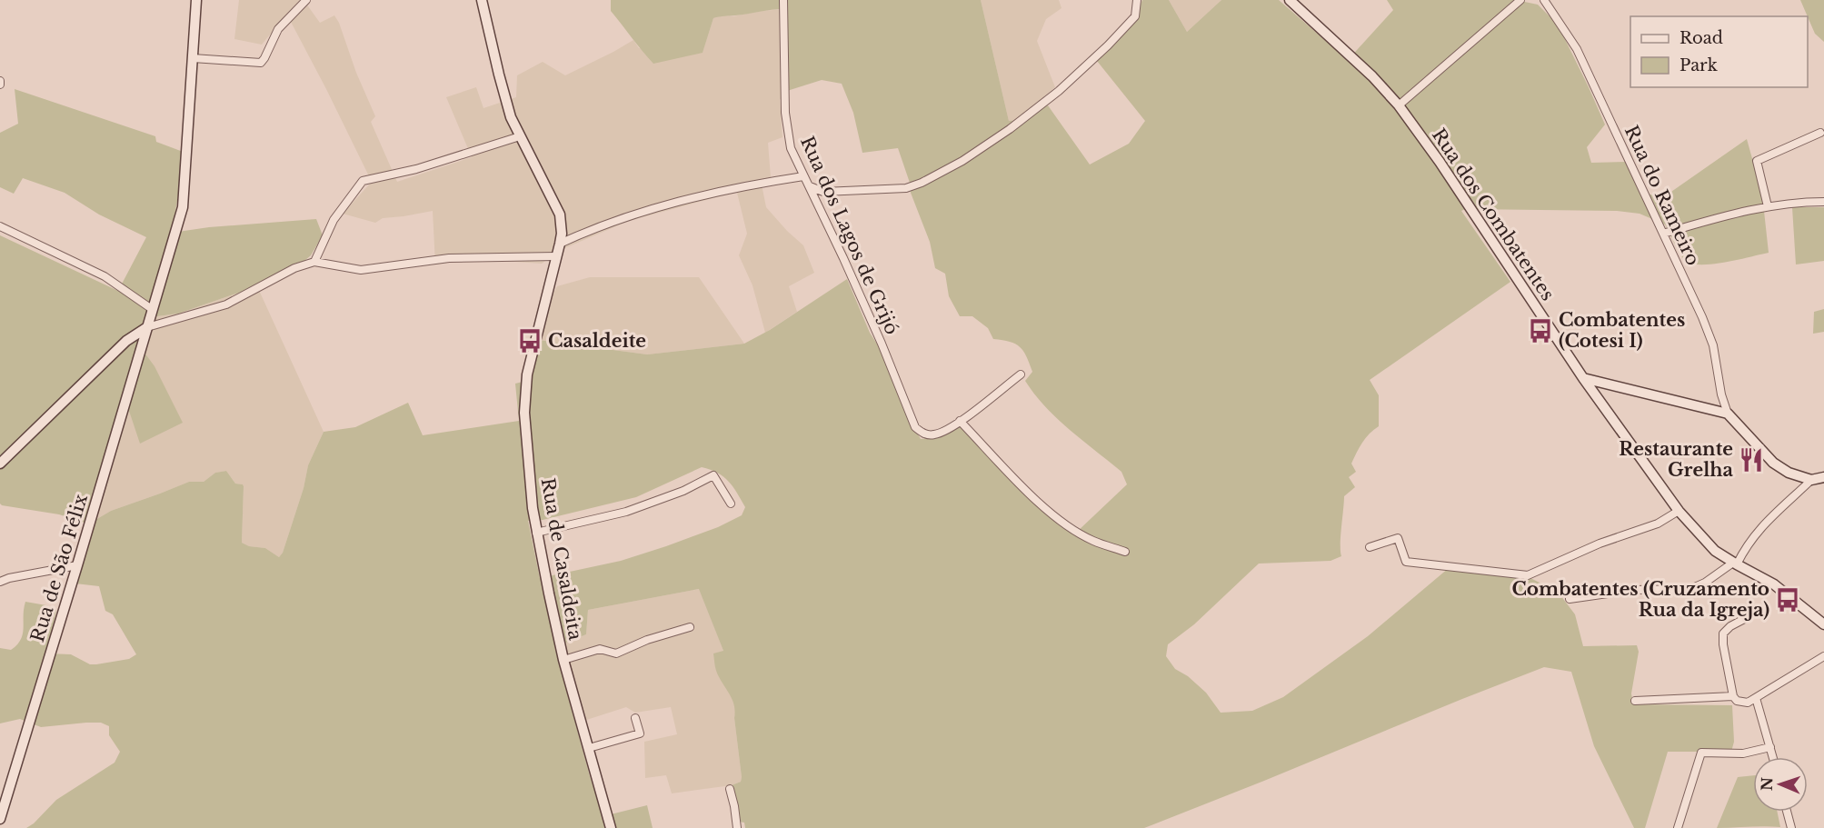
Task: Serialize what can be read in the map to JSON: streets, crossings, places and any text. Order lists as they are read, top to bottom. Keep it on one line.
{"streets":{"main road":["Rua dos Combatentes","Rua de Casaldeita","Rua de São Félix"],"street":["Rua do Rameiro","Rua dos Lagos de Grijó"]},"places":{"bus stop":["Combatentes (Cotesi I)","Casaldeite","Combatentes (Cruzamento Rua da Igreja)"],"restaurant":["Restaurante Grelha"]},"legend":["Road","Park"],"north":"left"}
